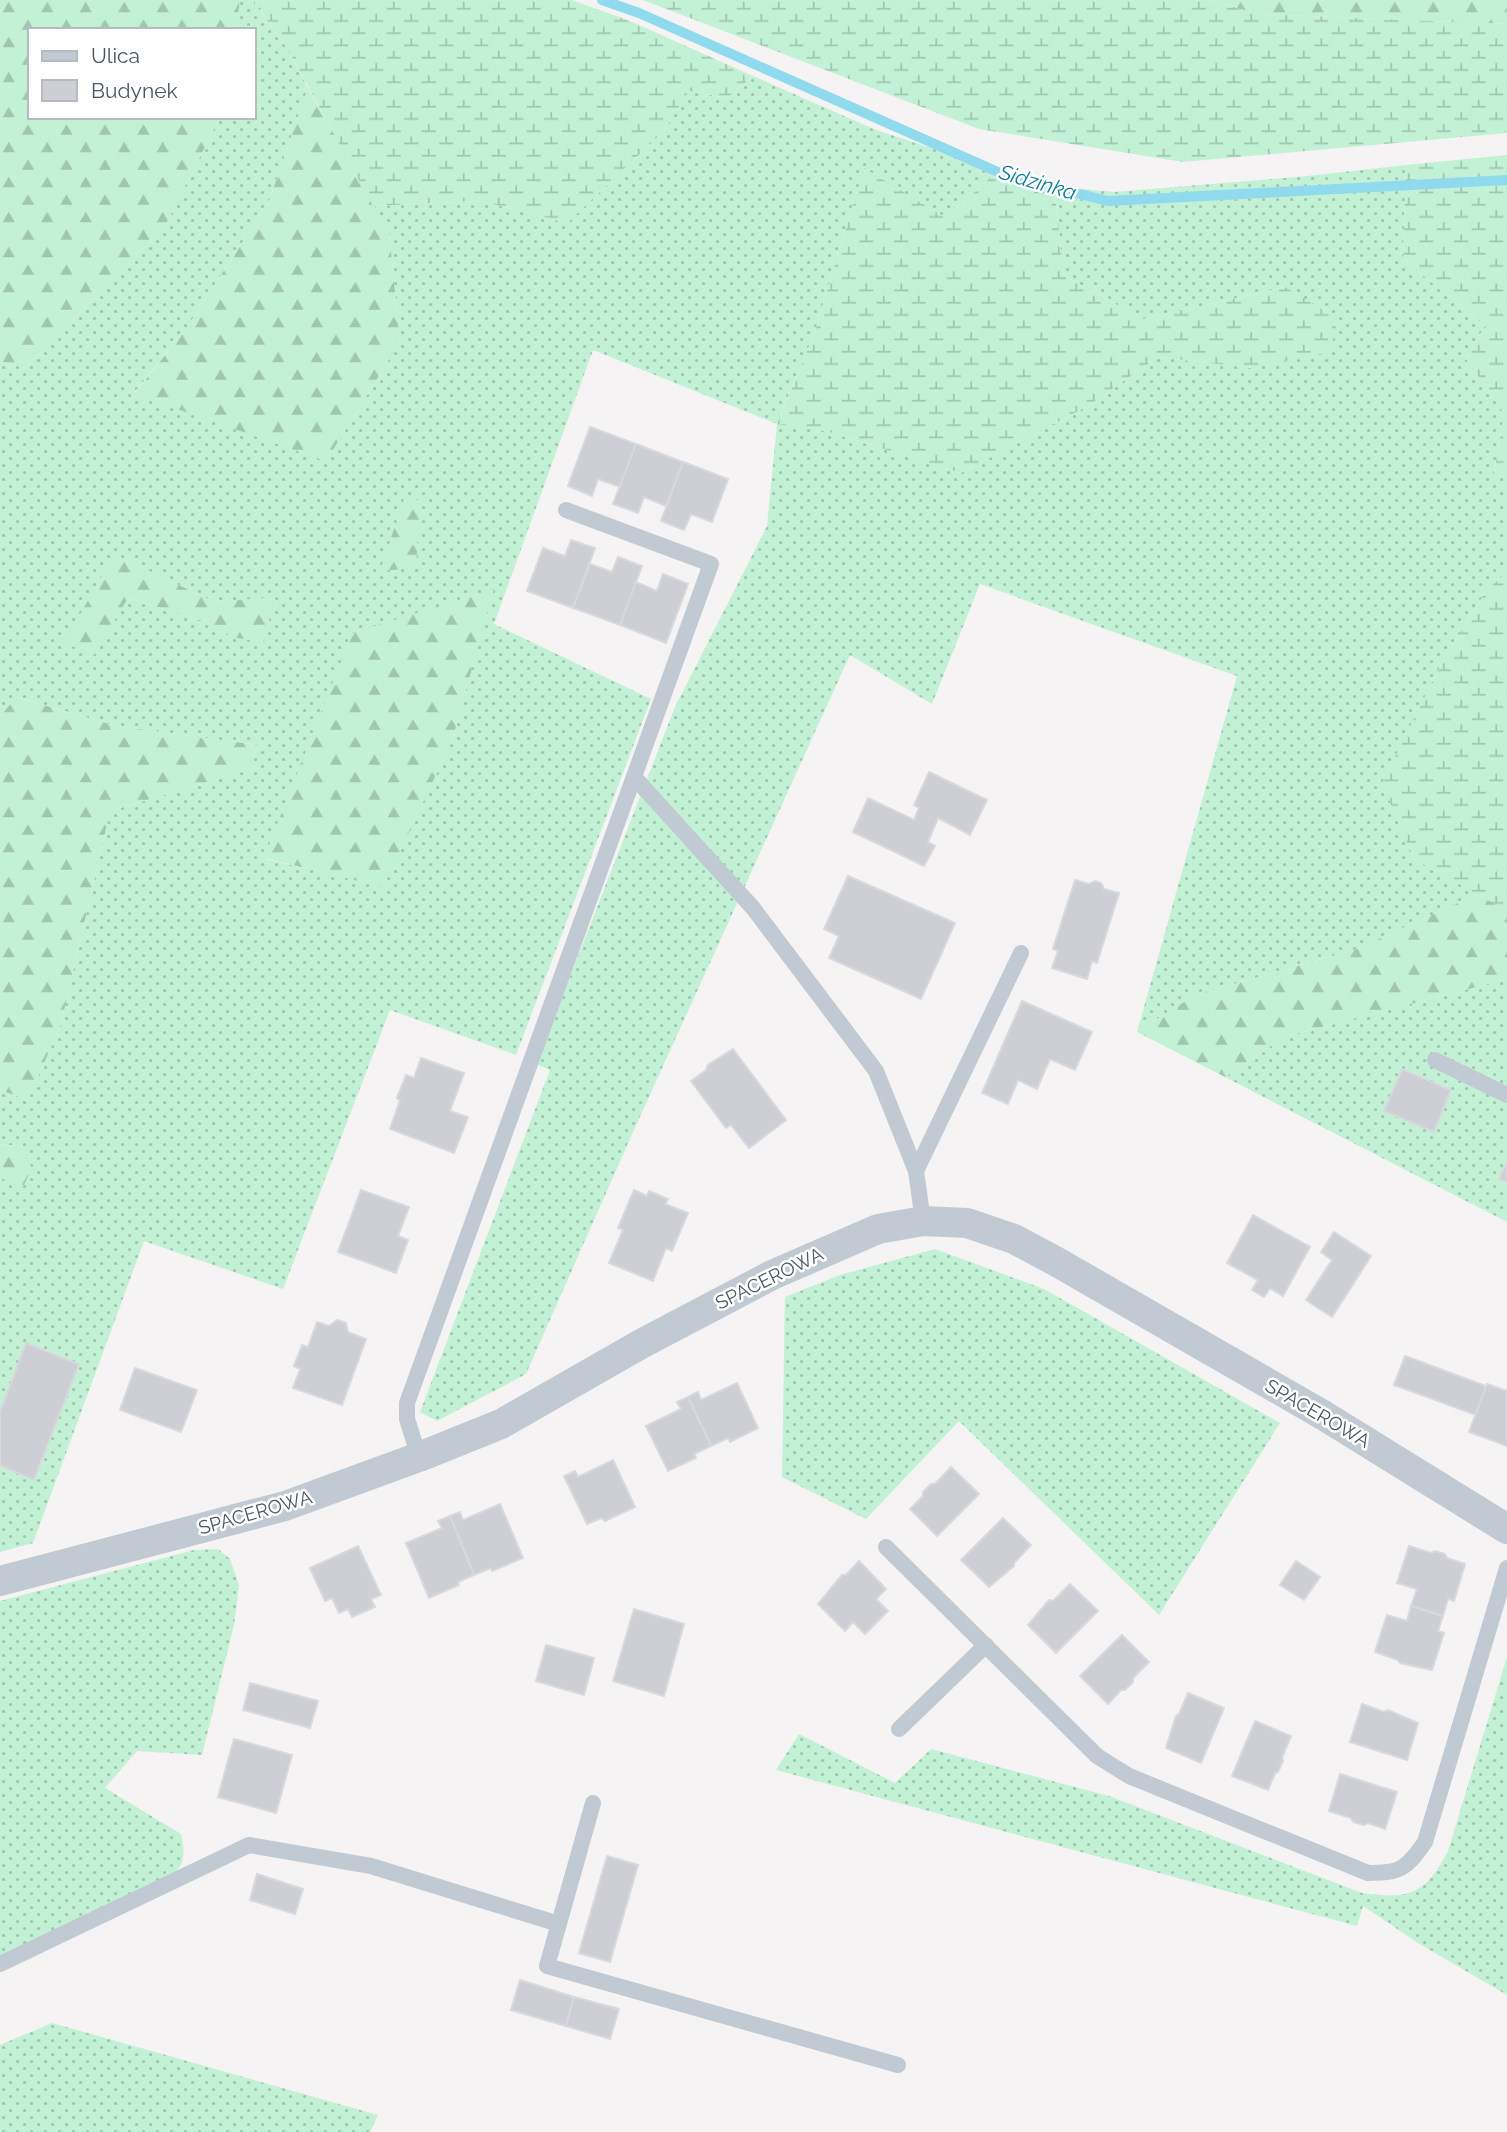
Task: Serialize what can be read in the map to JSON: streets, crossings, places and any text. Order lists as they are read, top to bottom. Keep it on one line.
{"streets":{"street":["SPACEROWA"]},"water":["Sidzinka"],"legend":["Ulica","Budynek"]}
